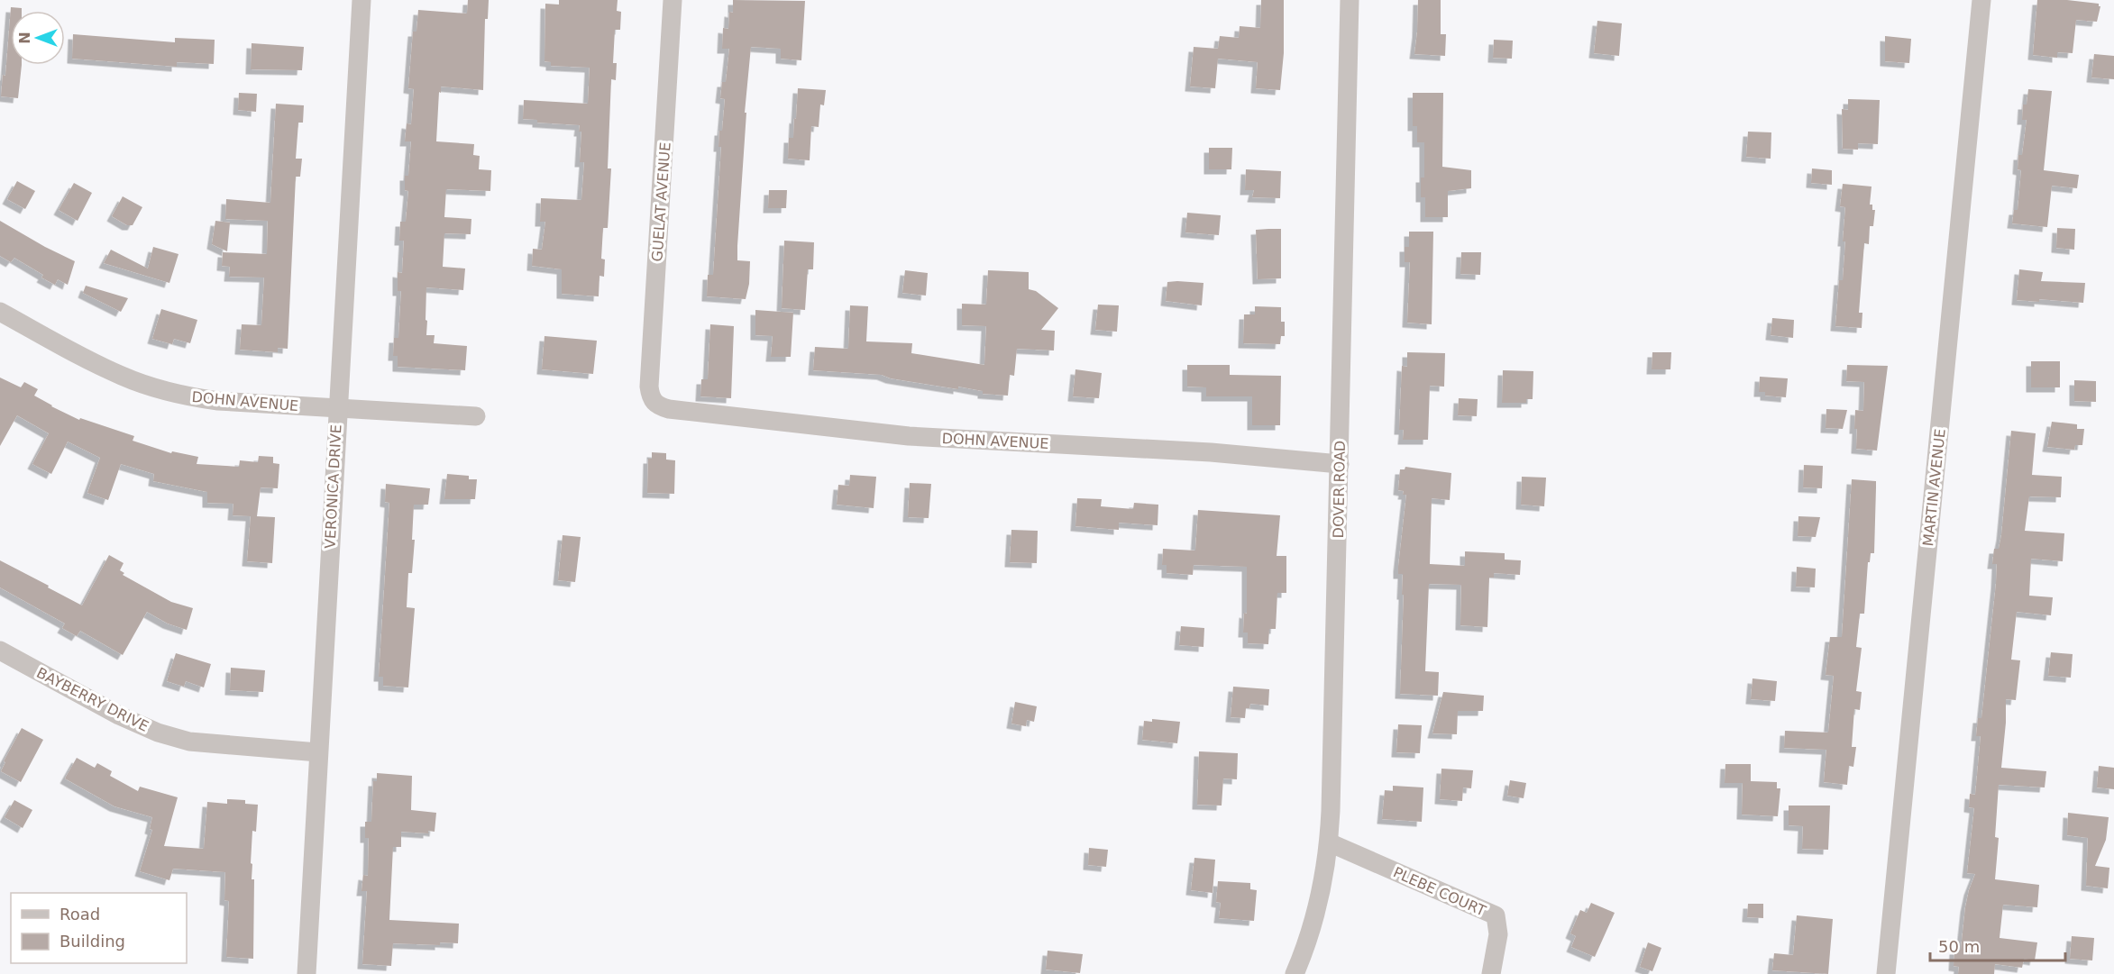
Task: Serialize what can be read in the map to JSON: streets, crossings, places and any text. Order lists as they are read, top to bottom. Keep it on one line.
{"streets":{"street":["GUELAT AVENUE","DOHN AVENUE","VERONICA DRIVE","MARTIN AVENUE","DOVER ROAD","BAYBERRY DRIVE","PLEBE COURT"]},"crossings":[["GUELAT AVENUE","DOHN AVENUE"],["DOHN AVENUE","VERONICA DRIVE"],["DOHN AVENUE","DOVER ROAD"],["VERONICA DRIVE","BAYBERRY DRIVE"],["DOVER ROAD","PLEBE COURT"]],"legend":["Road","Building"],"scale_bar":"50 m","north":"left"}
